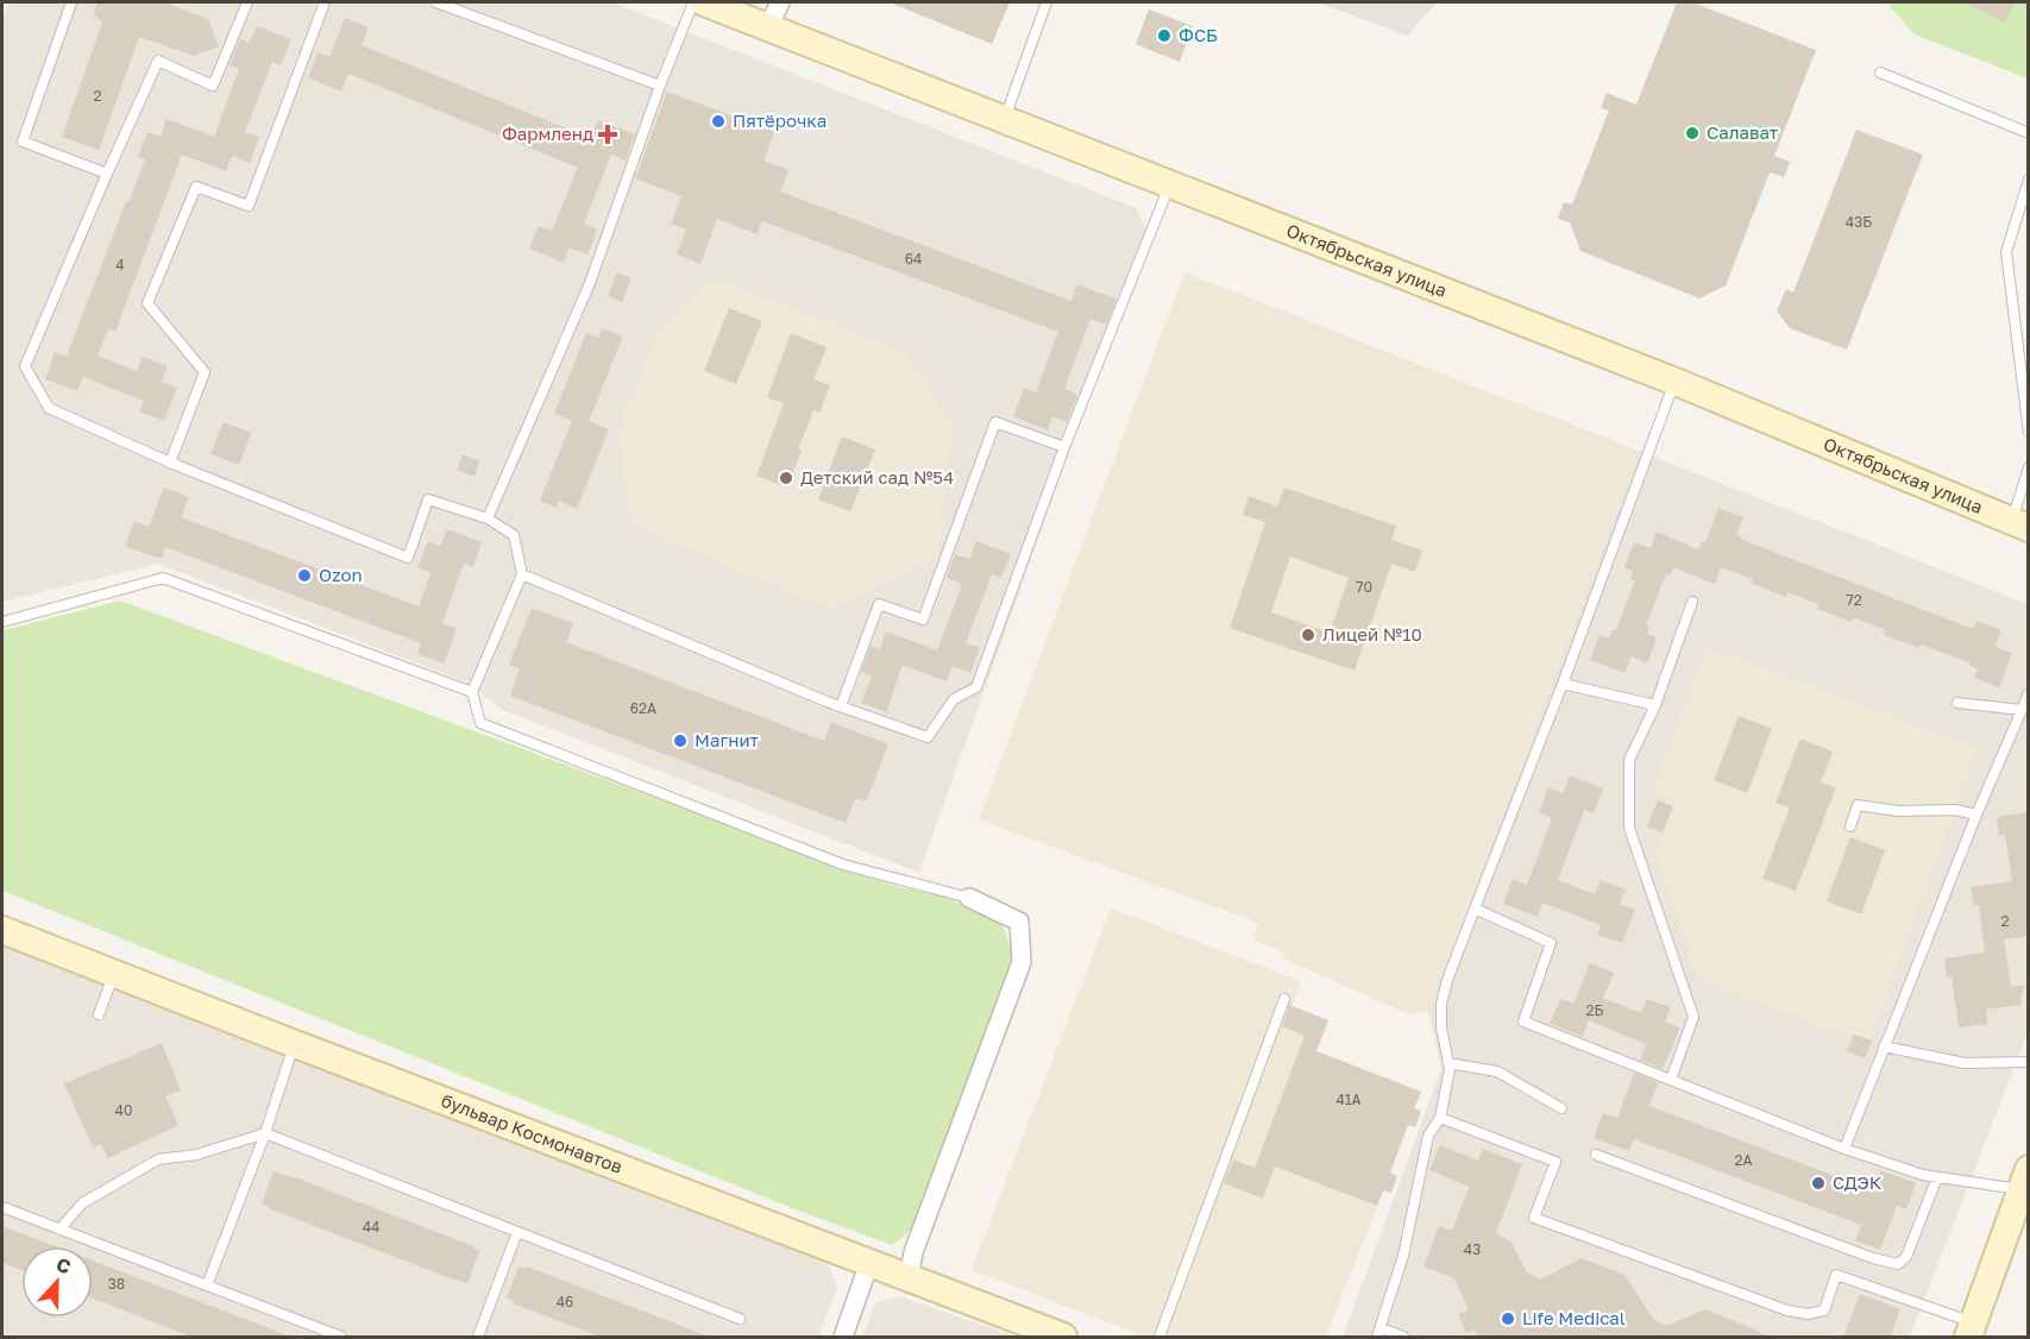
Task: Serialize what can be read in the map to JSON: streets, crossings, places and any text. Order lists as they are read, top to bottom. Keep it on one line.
{"streets":{"street":["Октябрьская улица","бульвар Космонавтов"]},"places":{"other":["ФСБ","Пятёрочка","Салават","Детский сад №54","Ozon","Лицей №10","Магнит","СДЭК","Life Medical"],"health":["Фармленд"]},"house_numbers":["2","43Б","64","4","70","72","62А","2","2Б","41А","40","2А","44","43","38","46"],"north":"top"}
